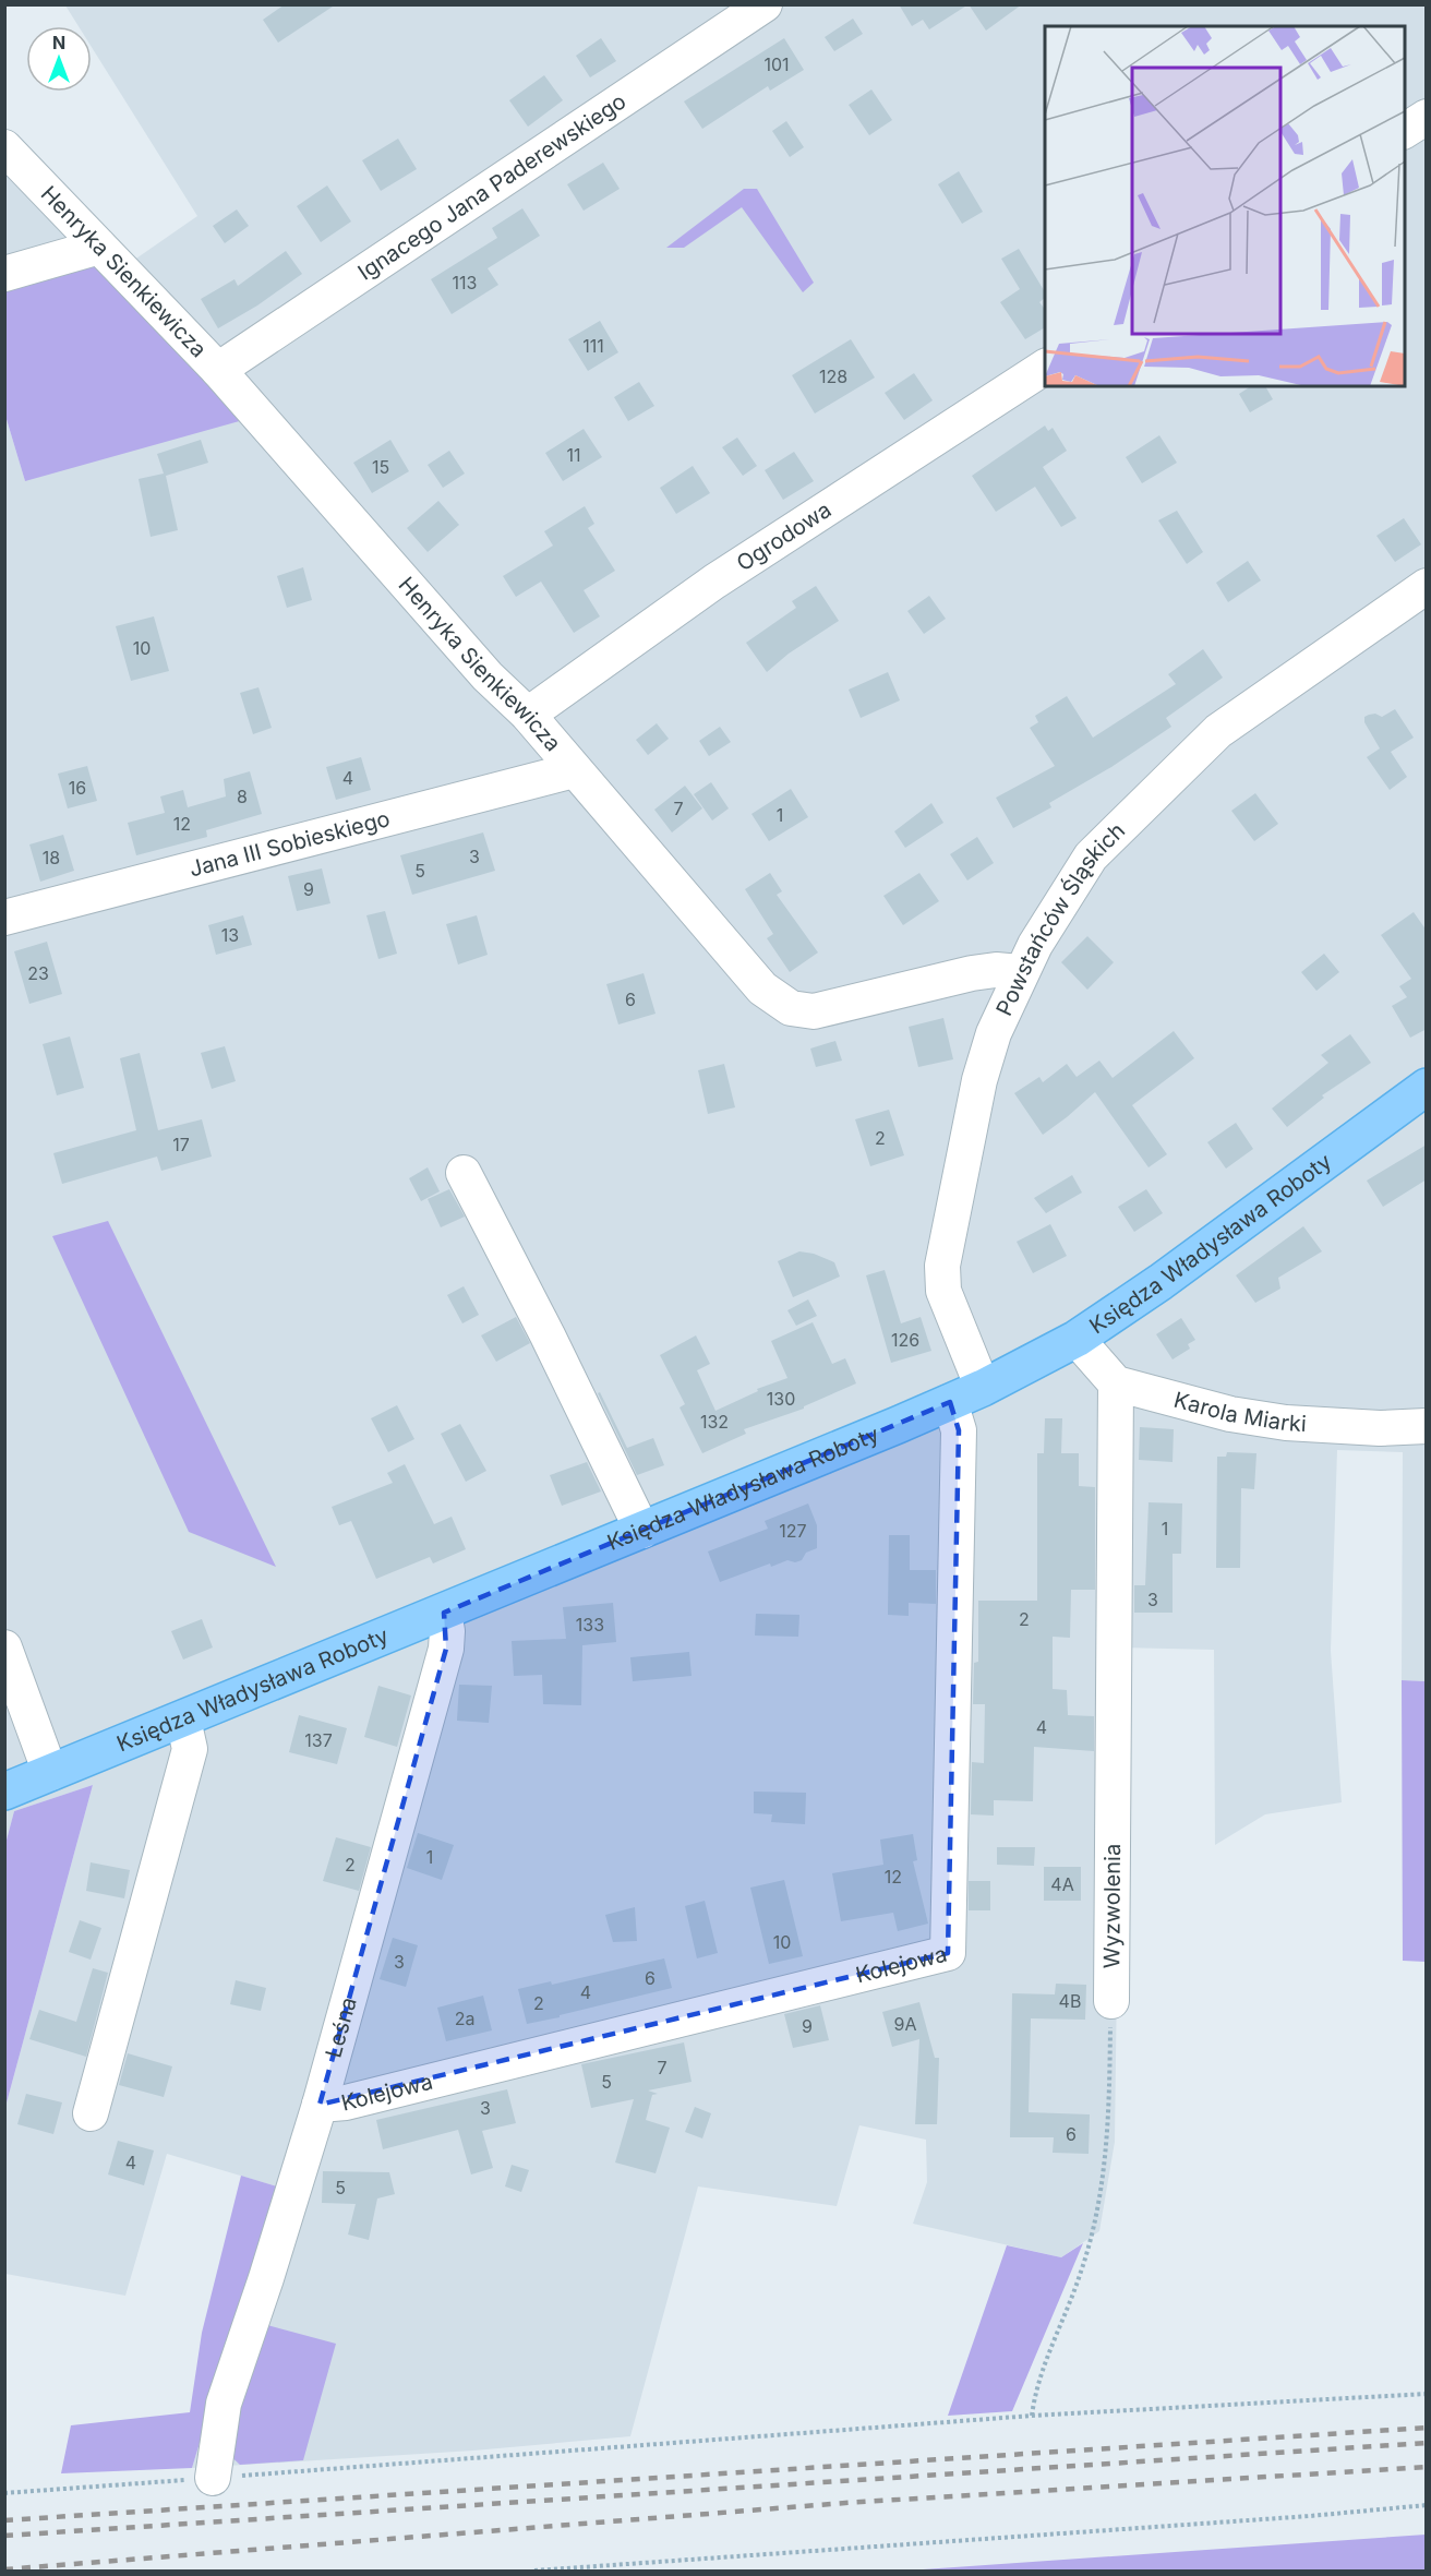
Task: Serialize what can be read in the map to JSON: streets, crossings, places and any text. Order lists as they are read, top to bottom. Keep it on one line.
{"streets":{"main road":["Księdza Władysława Roboty"],"street":["Ignacego Jana Paderewskiego","Henryka Sienkiewicza","Ogrodowa","Jana III Sobieskiego","Powstańców Śląskich","Karola Miarki","Wyzwolenia","Kolejowa","Leśna"]},"crossings":[["Ignacego Jana Paderewskiego","Henryka Sienkiewicza"],["Henryka Sienkiewicza","Ogrodowa"],["Henryka Sienkiewicza","Jana III Sobieskiego"],["Henryka Sienkiewicza","Powstańców Śląskich"],["Powstańców Śląskich","Księdza Władysława Roboty"],["Księdza Władysława Roboty","Kolejowa"],["Księdza Władysława Roboty","Leśna"],["Karola Miarki","Wyzwolenia"],["Kolejowa","Leśna"]],"house_numbers":["101","113","111","128","11","15","10","4","16","8","7","1","12","3","18","5","9","13","23","6","2","17","126","130","132","1","127","3","2","133","4","137","1","2","12","4A","10","3","6","4","4B","2","2a","9A","9","7","5","3","6","4","5"],"north":"top"}
